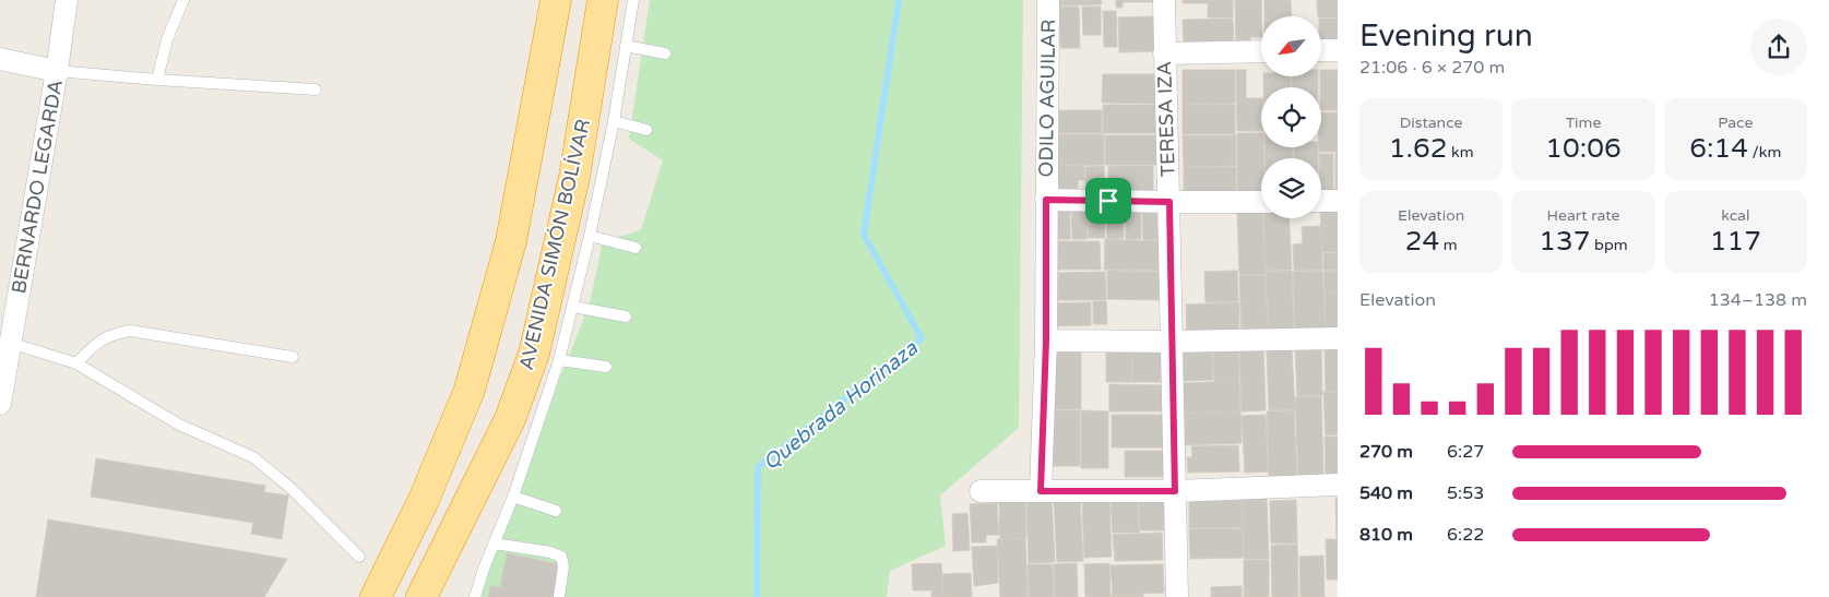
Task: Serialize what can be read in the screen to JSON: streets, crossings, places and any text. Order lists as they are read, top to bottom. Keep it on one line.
{"streets":{"highway":["AVENIDA SIMÓN BOLÍVAR"],"street":["ODILO AGUILAR","TERESA IZA","BERNARDO LEGARDA"]},"water":["Quebrada Horinaza"],"north":"bottom left","page":{"heading":["Evening run","21:06 · 6 × 270 m"],"stats":[["Distance","1.62 km"],["Time","10:06"],["Pace","6:14 /km"],["Elevation","24 m"],["Heart rate","137 bpm"],["kcal","117"]],"chart":["Elevation","134–138 m"],"list":[{"name":"270 m","note":"6:27"},{"name":"540 m","note":"5:53"},{"name":"810 m","note":"6:22"}]}}
